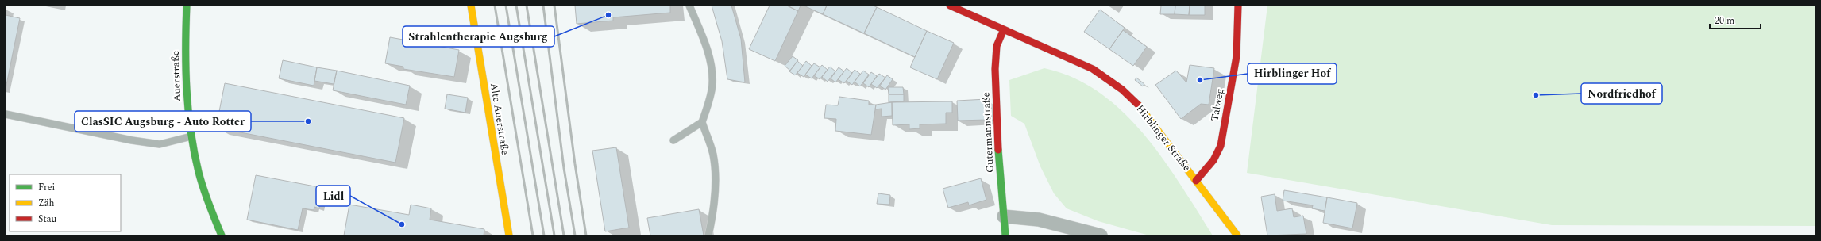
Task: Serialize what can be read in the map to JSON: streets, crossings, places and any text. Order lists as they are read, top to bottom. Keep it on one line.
{"streets":{"street":["Auerstraße","Talweg","Alte Auerstraße","Gutermannstraße","Hirblinger Straße"]},"crossings":[["Talweg","Hirblinger Straße"],["Gutermannstraße","Hirblinger Straße"]],"places":["Strahlentherapie Augsburg","Hirblinger Hof","Nordfriedhof","ClasSIC Augsburg - Auto Rotter","Lidl"],"legend":["Frei","Zäh","Stau"],"scale_bar":"20 m"}
